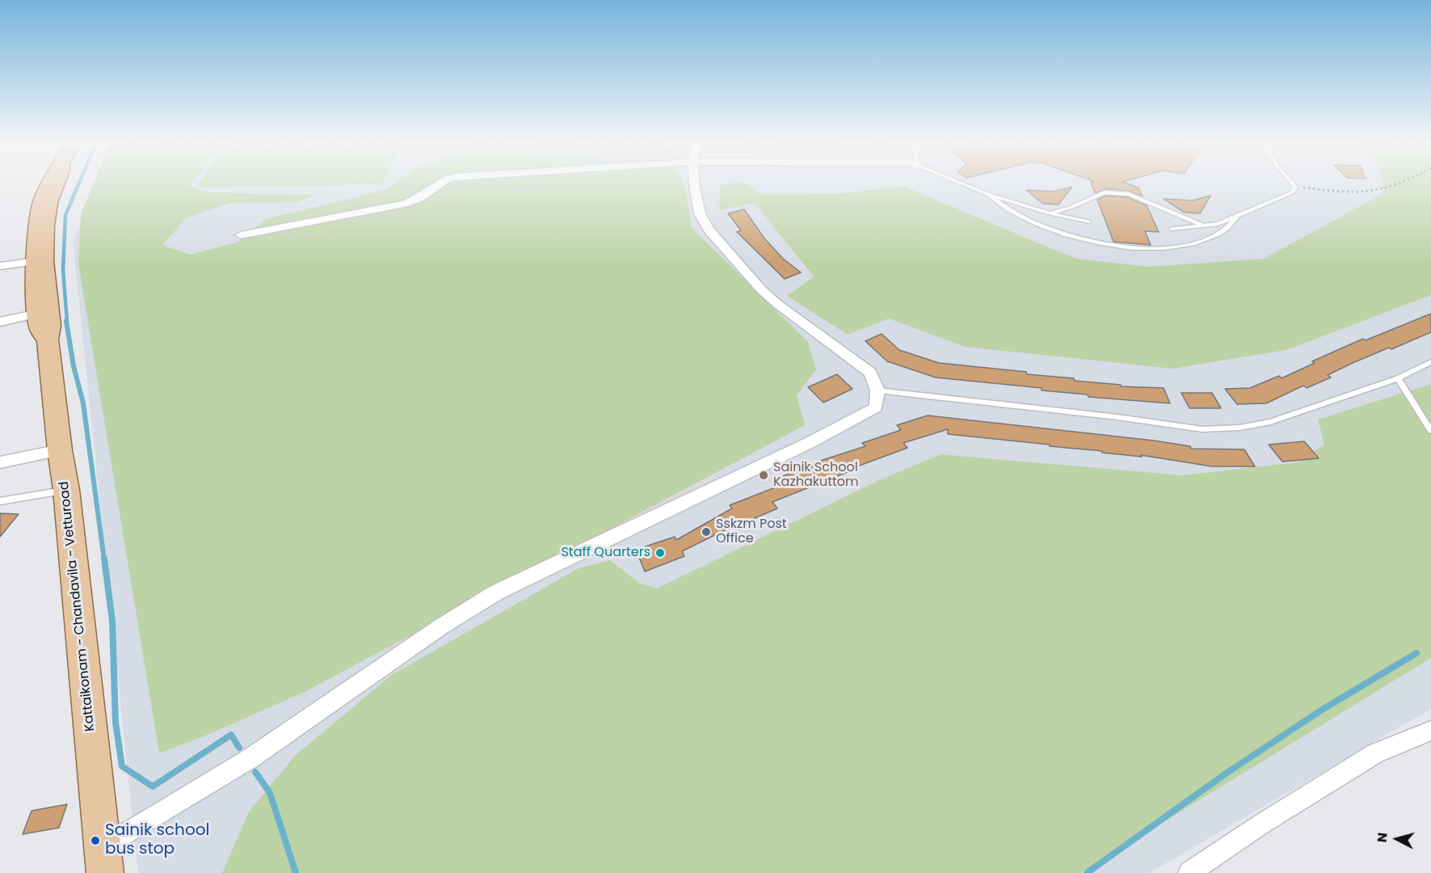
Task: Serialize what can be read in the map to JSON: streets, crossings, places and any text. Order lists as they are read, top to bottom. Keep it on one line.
{"streets":{"main road":["Kattaikonam - Chandavila - Vetturoad"]},"places":["Sainik School Kazhakuttom","Sskzm Post Office","Staff Quarters","Sainik school bus stop"],"north":"left"}
